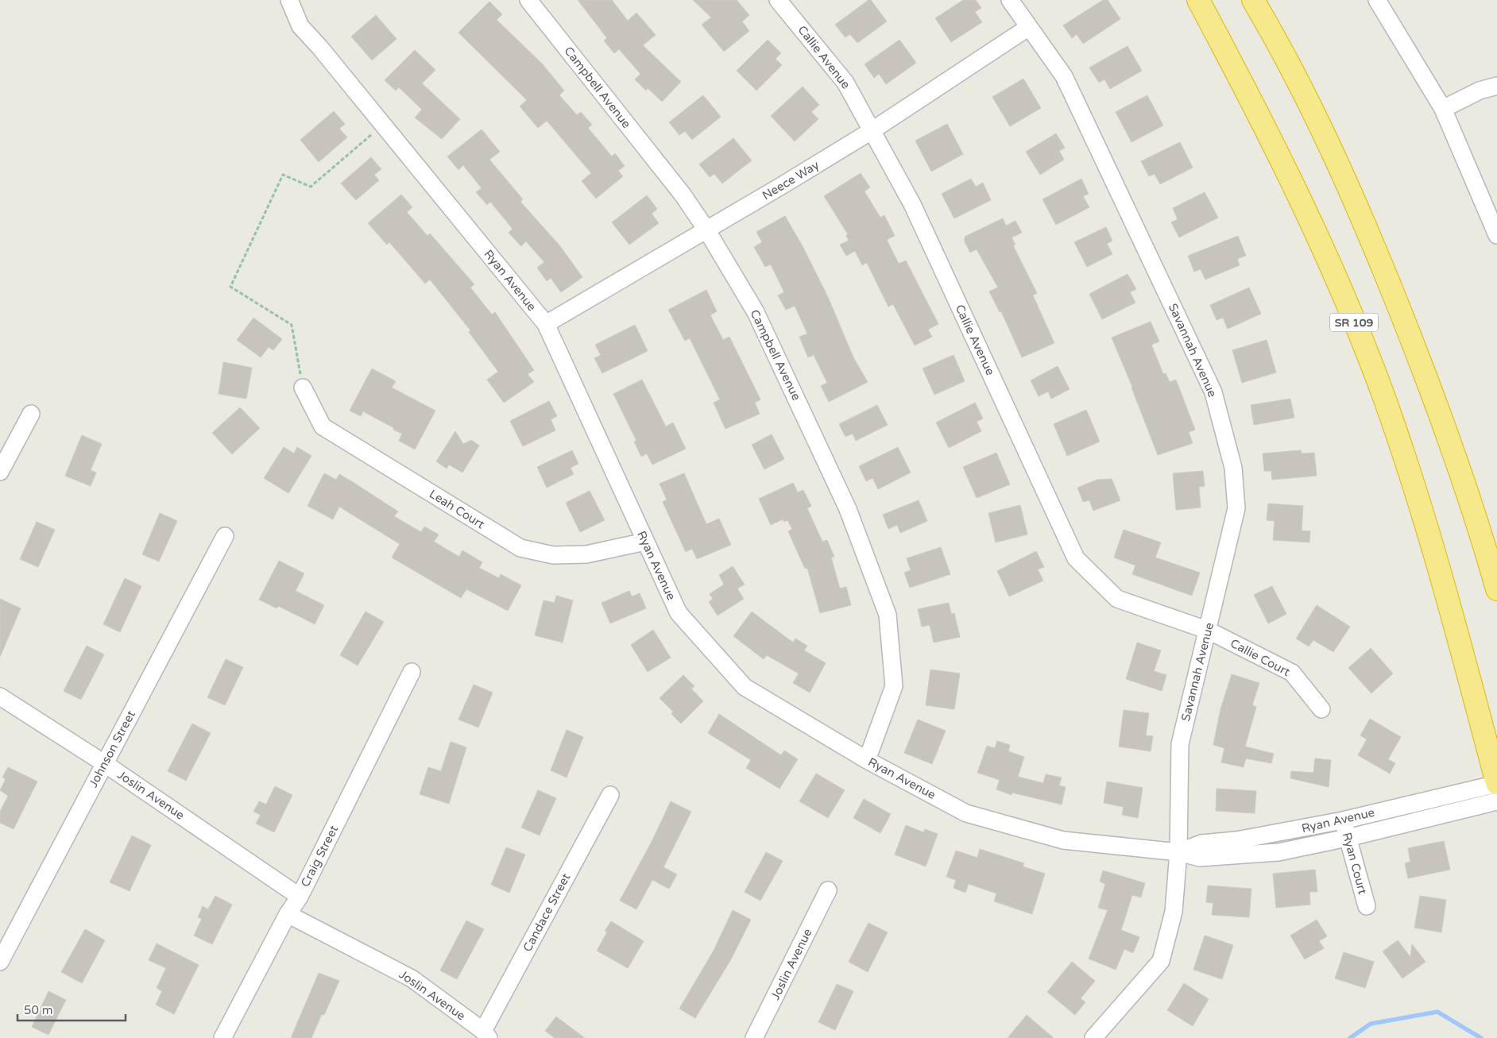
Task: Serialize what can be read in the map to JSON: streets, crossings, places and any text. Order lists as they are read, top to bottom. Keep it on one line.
{"streets":{"highway":["SR 109"],"street":["Callie Avenue","Campbell Avenue","Neece Way","Ryan Avenue","Savannah Avenue","Leah Court","Callie Court","Johnson Street","Joslin Avenue","Craig Street","Ryan Court","Candace Street"]},"crossings":[["Callie Avenue","Neece Way"],["Callie Avenue","Savannah Avenue"],["Callie Avenue","Callie Court"],["Campbell Avenue","Neece Way"],["Campbell Avenue","Ryan Avenue"],["Neece Way","Ryan Avenue"],["Neece Way","Savannah Avenue"],["Ryan Avenue","SR 109"],["Ryan Avenue","Savannah Avenue"],["Ryan Avenue","Leah Court"],["Ryan Avenue","Ryan Court"],["Savannah Avenue","Callie Court"],["Johnson Street","Joslin Avenue"],["Joslin Avenue","Craig Street"],["Joslin Avenue","Candace Street"]],"scale_bar":"50 m"}
